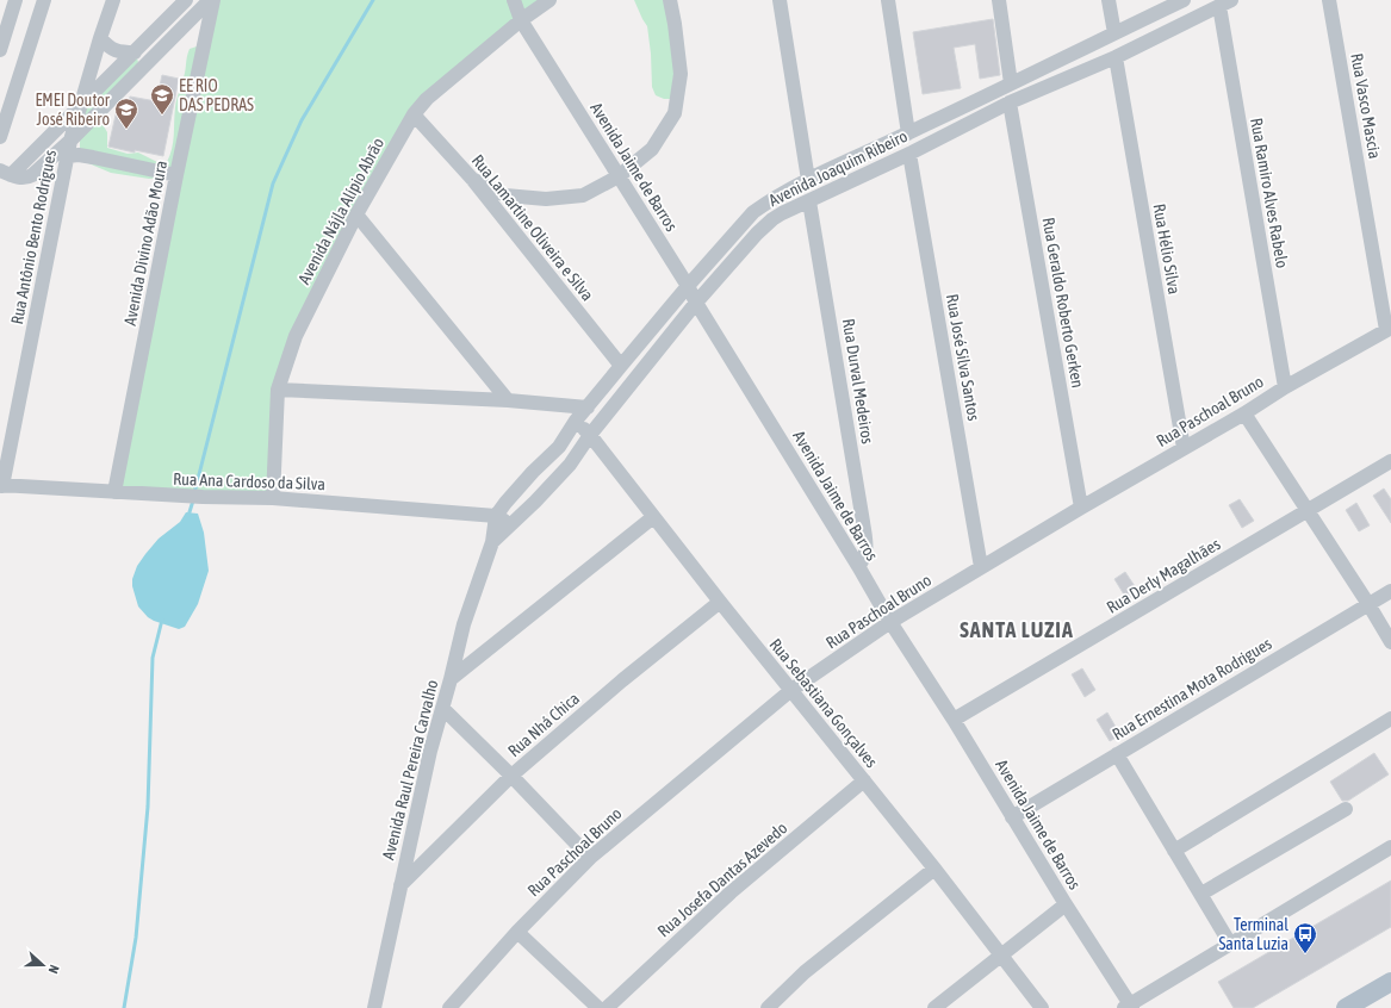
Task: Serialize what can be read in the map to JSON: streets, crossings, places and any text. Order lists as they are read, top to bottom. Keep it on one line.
{"streets":{"street":["Rua Vasco Mascia","Avenida Jaime de Barros","Avenida Joaquim Ribeiro","Rua Ramiro Alves Rabelo","Avenida Nájla Alípio Abrão","Rua Lamartine Oliveira e Silva","Rua Antônio Bento Rodrigues","Avenida Divino Adão Moura","Rua Hélio Silva","Rua Geraldo Roberto Gerken","Rua José Silva Santos","Rua Durval Medeiros","Rua Paschoal Bruno","Rua Ana Cardoso da Silva","Rua Derly Magalhães","Rua Ernestina Mota Rodrigues","Rua Sebastiana Gonçalves","Rua Nhá Chica","Avenida Raul Pereira Carvalho","Rua Josefa Dantas Azevedo"]},"crossings":[["Rua Vasco Mascia","Rua Paschoal Bruno"],["Avenida Jaime de Barros","Avenida Joaquim Ribeiro"],["Avenida Jaime de Barros","Avenida Nájla Alípio Abrão"],["Avenida Jaime de Barros","Rua Durval Medeiros"],["Avenida Jaime de Barros","Rua Paschoal Bruno"],["Avenida Jaime de Barros","Rua Derly Magalhães"],["Avenida Jaime de Barros","Rua Ernestina Mota Rodrigues"],["Avenida Joaquim Ribeiro","Rua Ramiro Alves Rabelo"],["Avenida Joaquim Ribeiro","Rua Lamartine Oliveira e Silva"],["Avenida Joaquim Ribeiro","Rua Hélio Silva"],["Avenida Joaquim Ribeiro","Rua Geraldo Roberto Gerken"],["Avenida Joaquim Ribeiro","Rua José Silva Santos"],["Avenida Joaquim Ribeiro","Rua Durval Medeiros"],["Avenida Joaquim Ribeiro","Rua Ana Cardoso da Silva"],["Avenida Joaquim Ribeiro","Rua Sebastiana Gonçalves"],["Avenida Joaquim Ribeiro","Avenida Raul Pereira Carvalho"],["Rua Ramiro Alves Rabelo","Rua Paschoal Bruno"],["Avenida Nájla Alípio Abrão","Rua Lamartine Oliveira e Silva"],["Avenida Nájla Alípio Abrão","Rua Ana Cardoso da Silva"],["Rua Antônio Bento Rodrigues","Rua Ana Cardoso da Silva"],["Avenida Divino Adão Moura","Rua Ana Cardoso da Silva"],["Rua Hélio Silva","Rua Paschoal Bruno"],["Rua Geraldo Roberto Gerken","Rua Paschoal Bruno"],["Rua José Silva Santos","Rua Paschoal Bruno"],["Rua Paschoal Bruno","Rua Sebastiana Gonçalves"],["Rua Ana Cardoso da Silva","Avenida Raul Pereira Carvalho"],["Rua Sebastiana Gonçalves","Rua Nhá Chica"],["Rua Sebastiana Gonçalves","Rua Josefa Dantas Azevedo"],["Rua Nhá Chica","Avenida Raul Pereira Carvalho"]],"districts":["SANTA LUZIA"],"places":{"school or university":["EE RIO DAS PEDRAS","EMEI Doutor José Ribeiro"],"bus stop":["Terminal Santa Luzia"]},"north":"right"}
